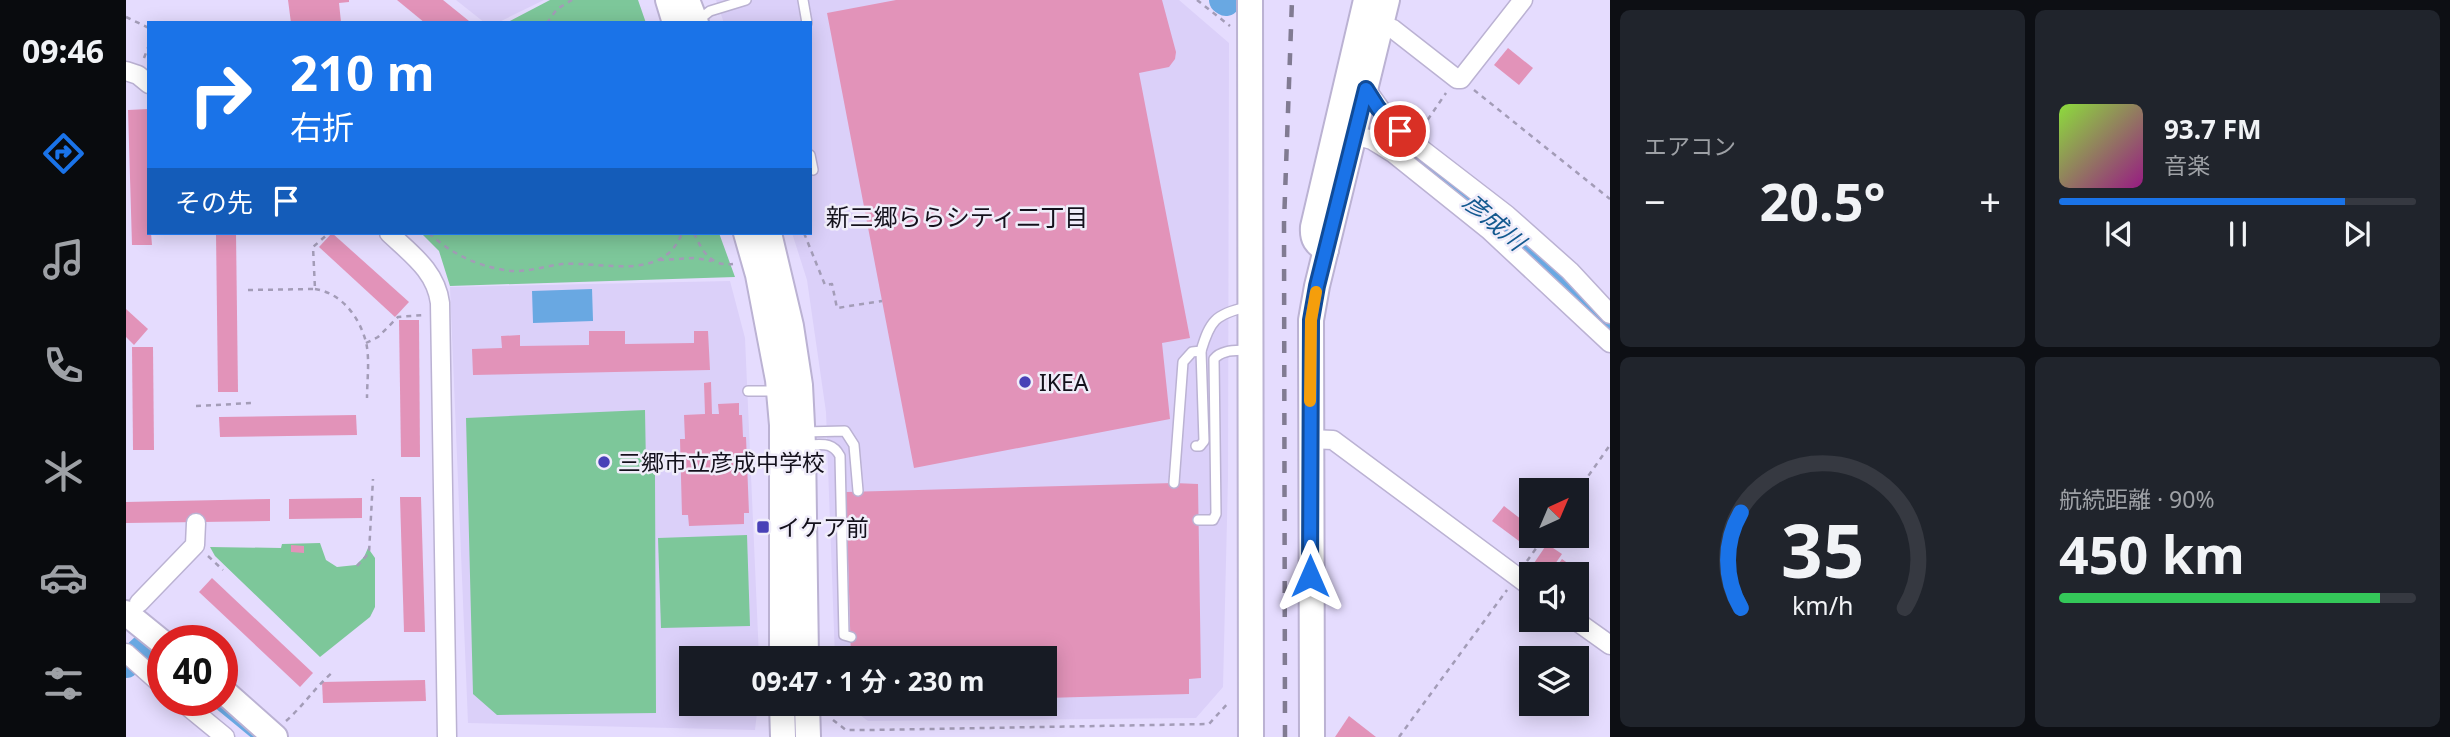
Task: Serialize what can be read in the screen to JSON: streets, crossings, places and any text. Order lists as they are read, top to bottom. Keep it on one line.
{"districts":["新三郷ららシティ二丁目"],"water":["彦成川"],"places":{"other":["IKEA","三郷市立彦成中学校"],"transit":["イケア前"]},"north":"top right","page":{"tabs":"09:46","tile":["エアコン",["航続距離 · 90%","450 km"]],"turn":["210 m","右折"],"song":["93.7 FM","音楽"],"then":"その先","heat":["−","20.5°","+"],"limit":"40","trip":"09:47 · 1 分 · 230 m","gauge":["35","km/h"]}}
